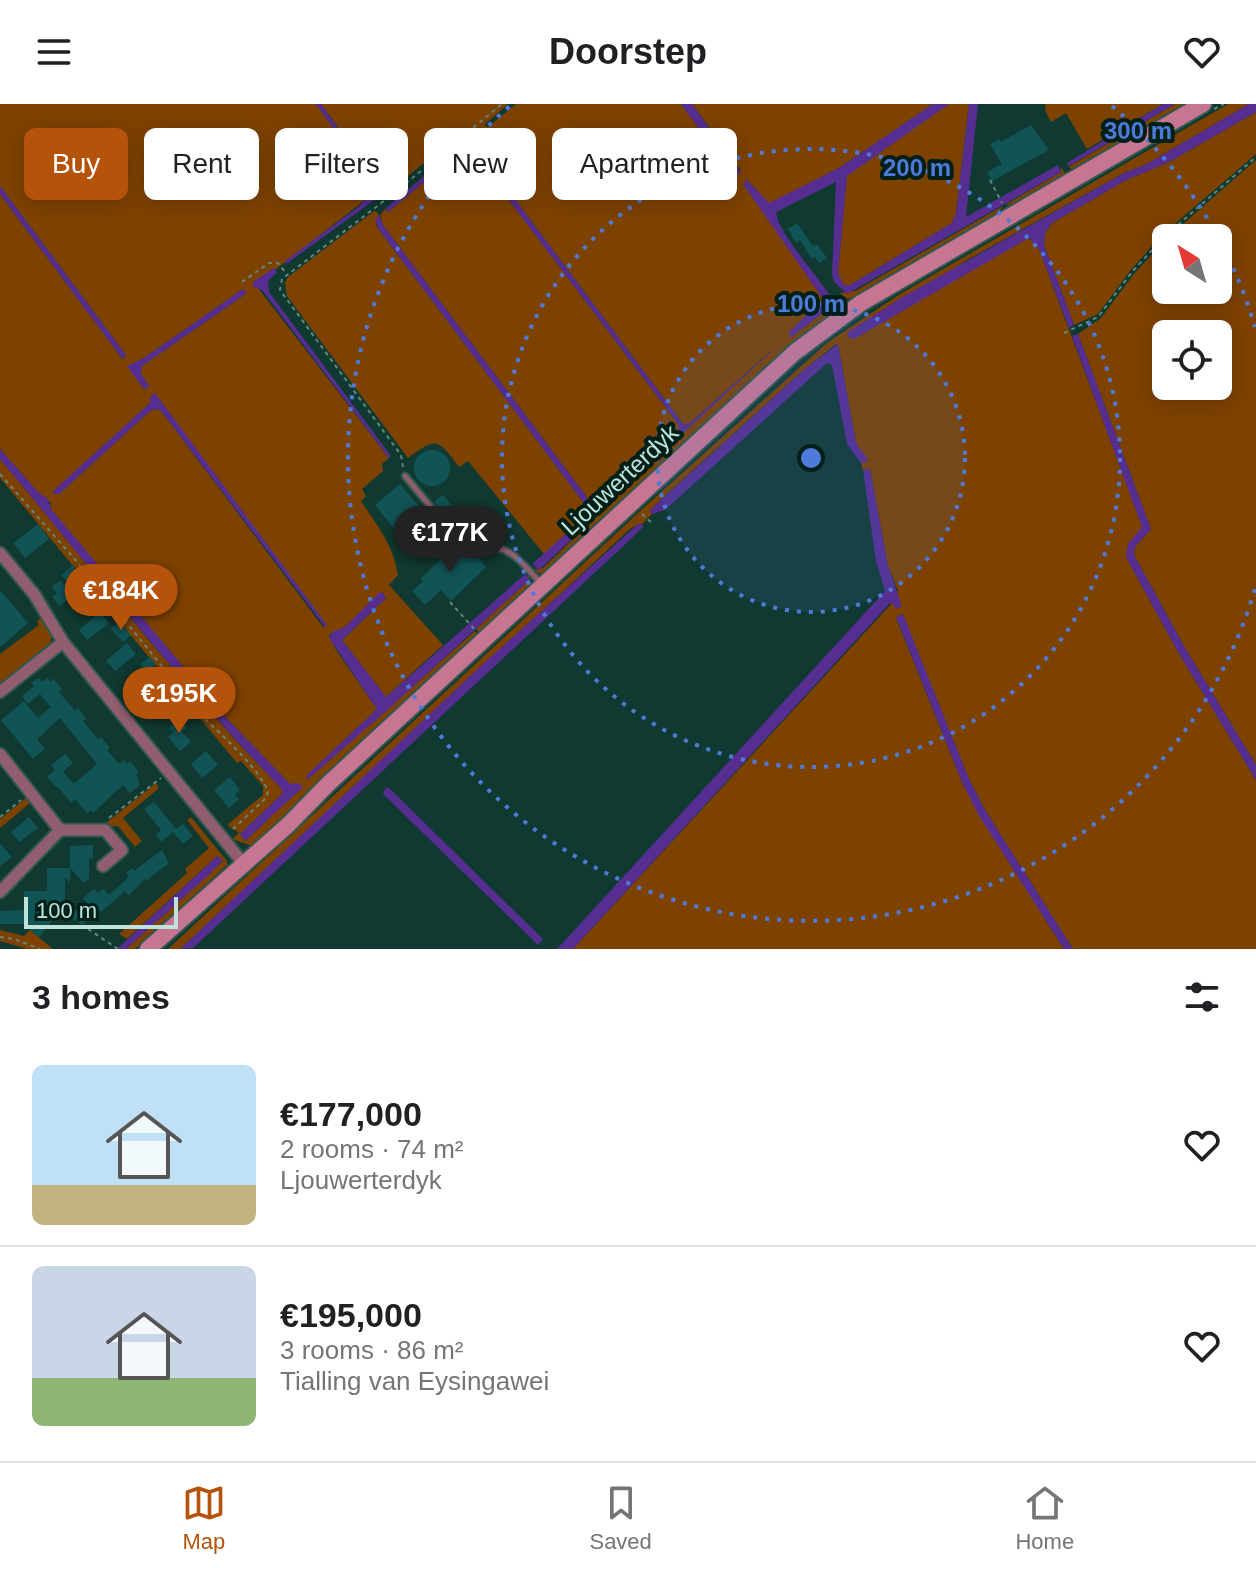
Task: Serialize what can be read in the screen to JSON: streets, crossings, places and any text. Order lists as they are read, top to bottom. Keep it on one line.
{"streets":{"main road":["Ljouwerterdyk"]},"scale_bar":"100 m","north":"top left","page":{"header":"Doorstep","chip":["Buy","Rent","Filters","New","Apartment"],"price":["€177K","€184K","€195K"],"scale":"100 m","heading":"3 homes","list":[{"name":"€177,000","note":"2 rooms · 74 m² · Ljouwerterdyk"},{"name":"€195,000","note":"3 rooms · 86 m² · Tialling van Eysingawei"}],"tabs":["Map","Saved","Home"]},"rings":["300 m","200 m","100 m"]}
